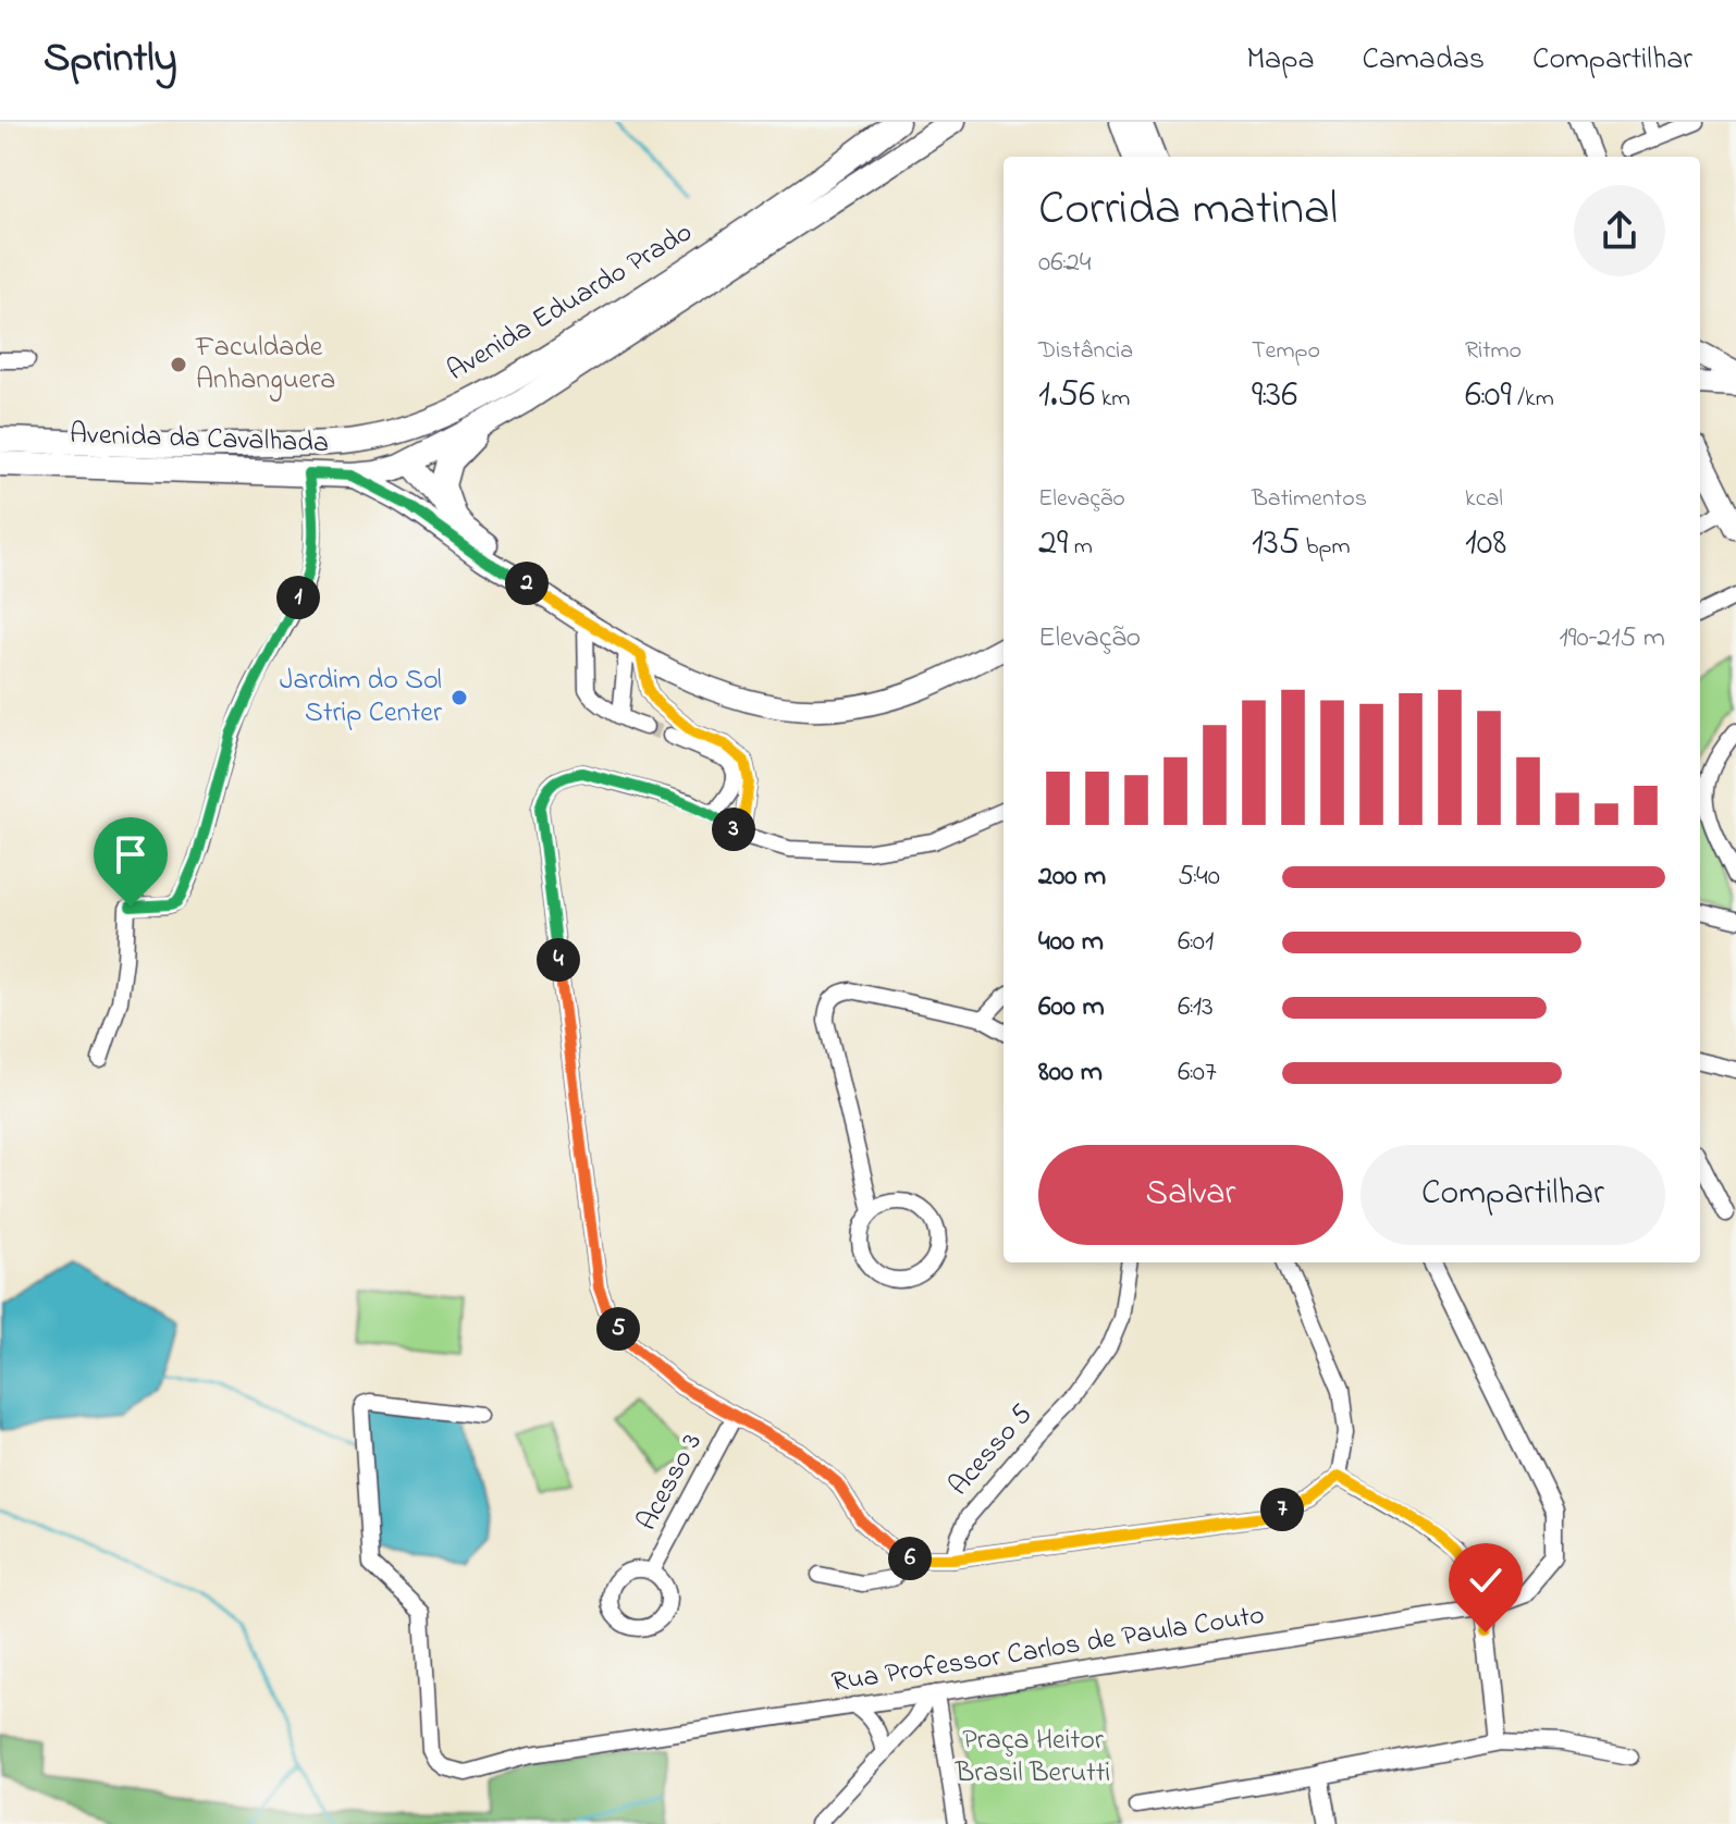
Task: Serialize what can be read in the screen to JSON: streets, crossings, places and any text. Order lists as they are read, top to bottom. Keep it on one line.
{"streets":{"main road":["Avenida Eduardo Prado","Avenida da Cavalhada"],"street":["Acesso 5","Acesso 3","Rua Professor Carlos de Paula Couto"]},"crossings":[["Avenida Eduardo Prado","Avenida da Cavalhada"]],"parks":["Praça Heitor Brasil Berutti"],"places":["Faculdade Anhanguera","Jardim do Sol Strip Center"],"page":{"header":"Sprintly","nav":["Mapa","Camadas","Compartilhar"],"heading":["Corrida matinal","06:24"],"stats":[["Distância","1.56 km"],["Tempo","9:36"],["Ritmo","6:09 /km"],["Elevação","29 m"],["Batimentos","135 bpm"],["kcal","108"]],"pins":["2","1","3","4","5","7","6"],"chart":["Elevação","190–215 m"],"list":[{"name":"200 m","note":"5:40"},{"name":"400 m","note":"6:01"},{"name":"600 m","note":"6:13"},{"name":"800 m","note":"6:07"}],"buttons":["Salvar","Compartilhar"]}}
